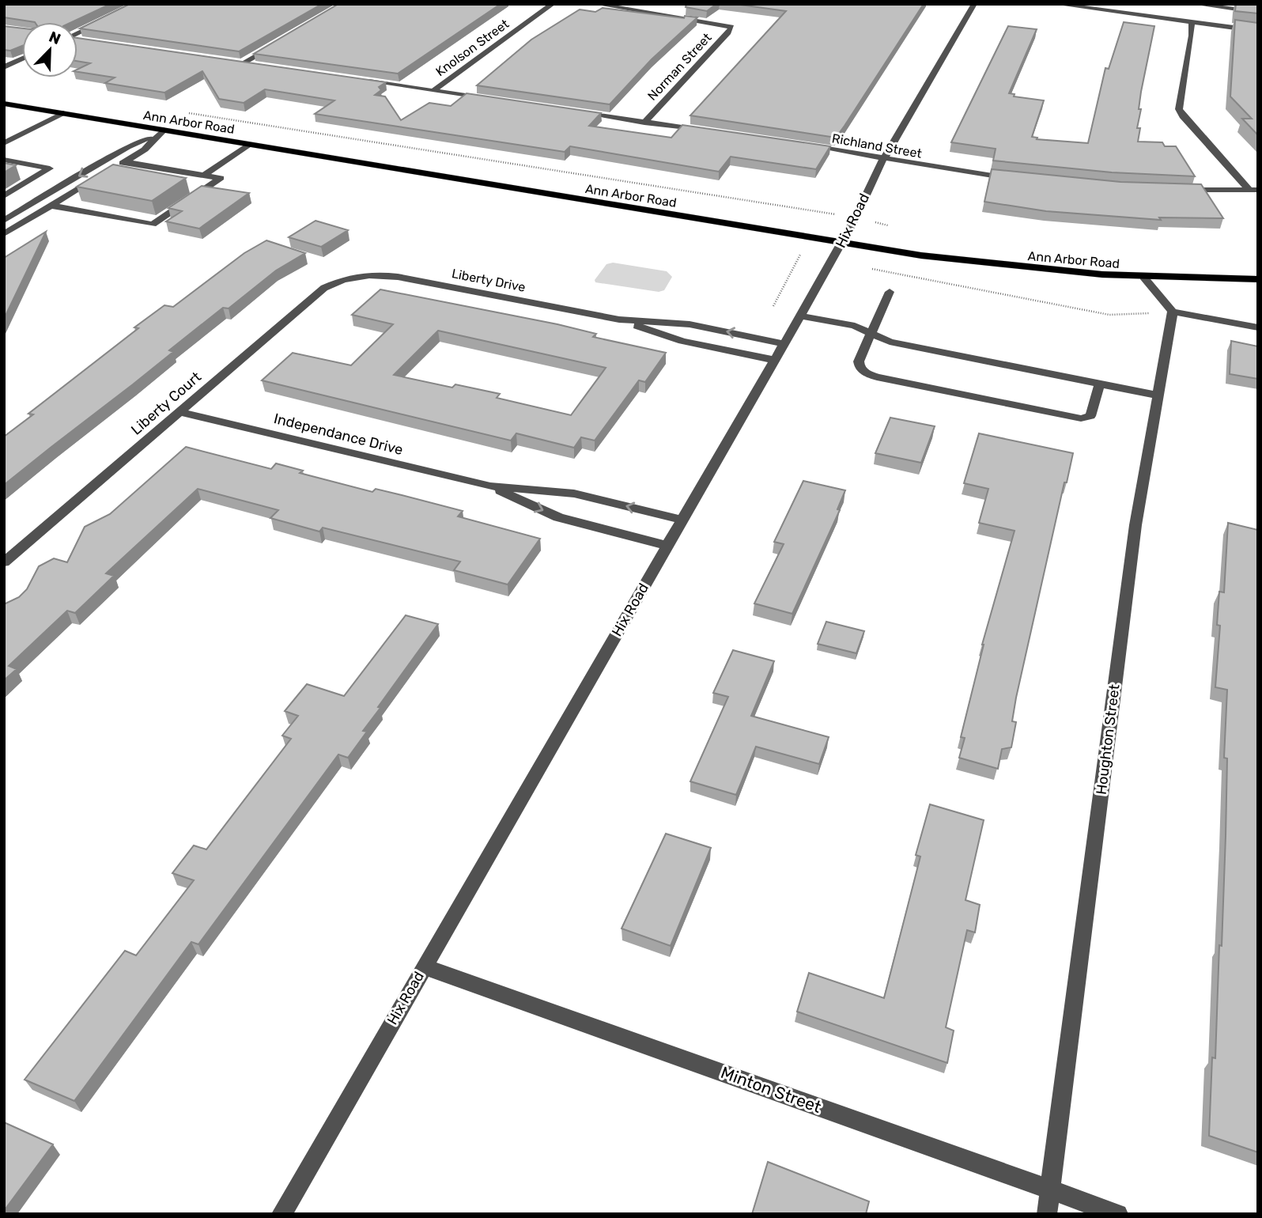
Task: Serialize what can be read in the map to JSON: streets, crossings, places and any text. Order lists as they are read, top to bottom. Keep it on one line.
{"streets":{"main road":["Ann Arbor Road"],"street":["Knolson Street","Norman Street","Richland Street","Hix Road","Liberty Drive","Liberty Court","Independance Drive","Houghton Street","Minton Street"]},"crossings":[["Ann Arbor Road","Hix Road"],["Richland Street","Hix Road"],["Hix Road","Minton Street"],["Liberty Drive","Liberty Court"],["Liberty Court","Independance Drive"],["Houghton Street","Minton Street"]],"north":"top right"}
